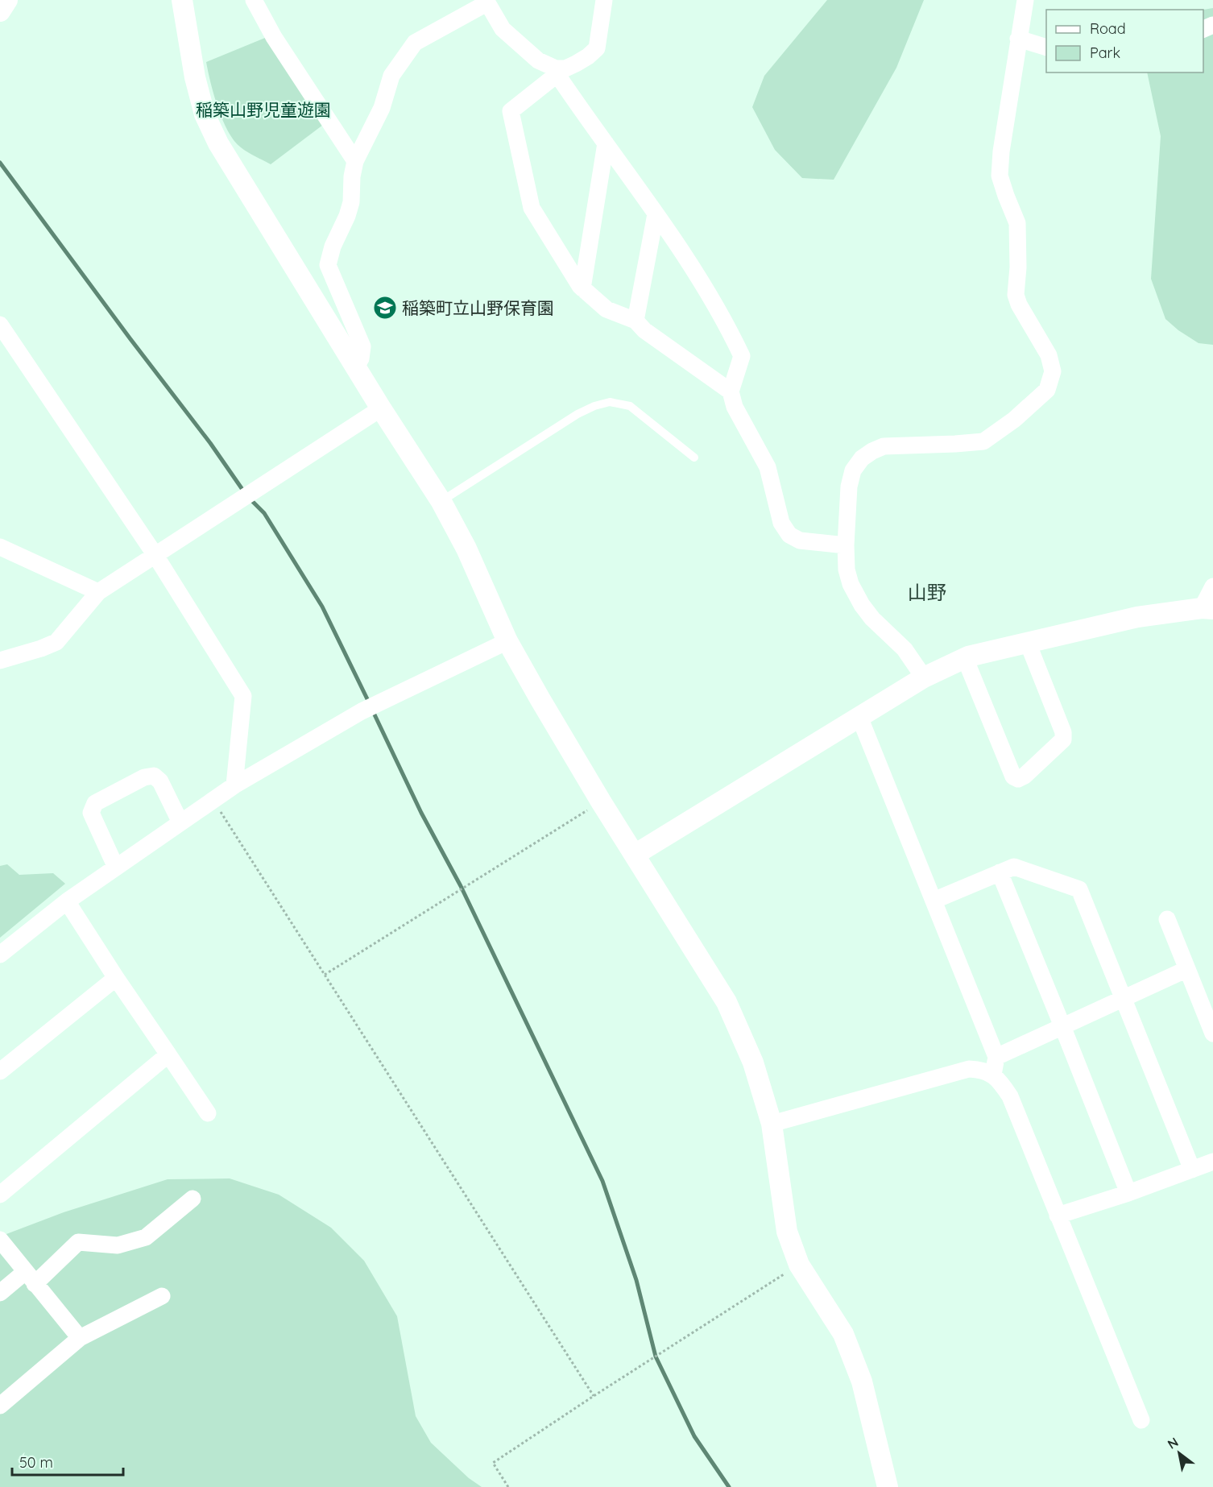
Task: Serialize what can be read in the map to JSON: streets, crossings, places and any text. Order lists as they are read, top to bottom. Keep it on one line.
{"districts":["山野"],"parks":["稲築山野児童遊園"],"places":{"school or university":["稲築町立山野保育園"]},"legend":["Road","Park"],"scale_bar":"50 m","north":"top left"}
